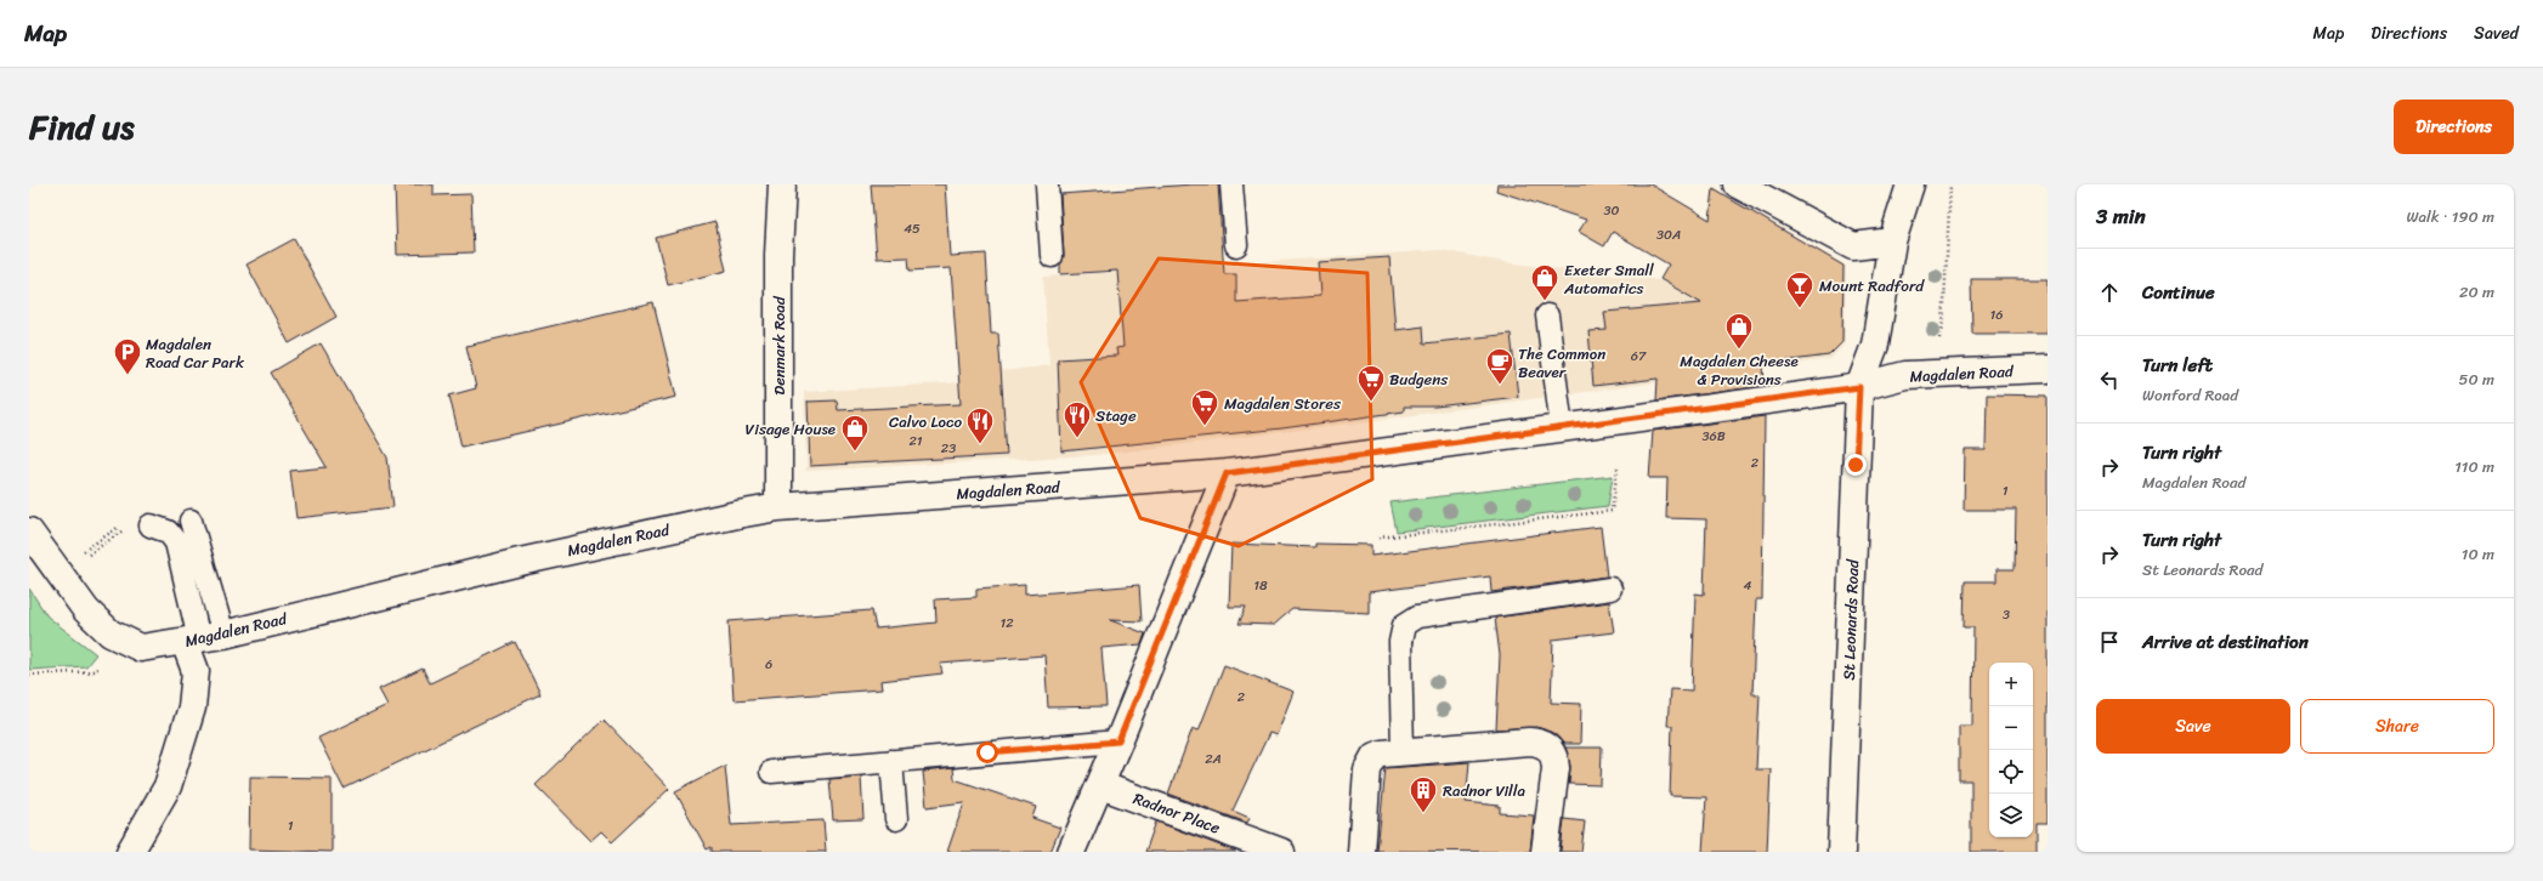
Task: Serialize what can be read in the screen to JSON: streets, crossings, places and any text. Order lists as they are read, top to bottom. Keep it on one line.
{"streets":{"street":["Denmark Road","Magdalen Road","St Leonards Road","Radnor Place"]},"crossings":[["Denmark Road","Magdalen Road"],["Magdalen Road","St Leonards Road"]],"places":{"shop":["Exeter Small Automatics","Magdalen Cheese & Provisions","Visage House"],"bar":["Mount Radford"],"parking":["Magdalen Road Car Park"],"cafe":["The Common Beaver"],"supermarket":["Budgens","Magdalen Stores"],"restaurant":["Stage","Calvo Loco"],"building":["Radnor Villa"]},"house_numbers":["30","45","30A","16","67","36B","21","23","2","1","18","4","3","12","6","2","2A","1"],"page":{"header":"Map","nav":["Map","Directions","Saved"],"title":"Find us","buttons":["Directions",["Save","Share"]],"heading":["3 min","Walk · 190 m"],"list":[["Continue","20 m"],["Turn left","Wonford Road","50 m"],["Turn right","Magdalen Road","110 m"],["Turn right","St Leonards Road","10 m"],"Arrive at destination"],"map_buttons":["+","−"]}}
